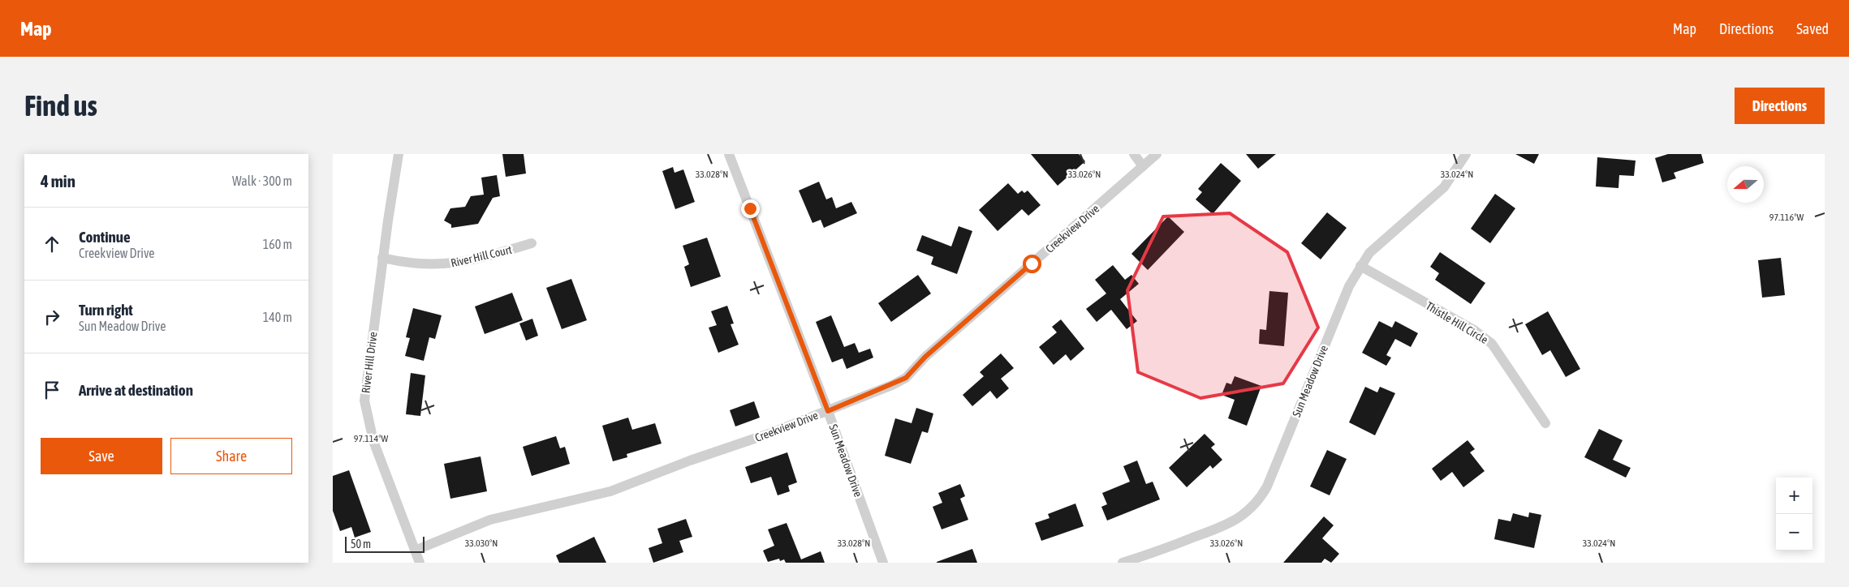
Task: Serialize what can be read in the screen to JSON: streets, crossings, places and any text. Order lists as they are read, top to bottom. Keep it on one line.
{"streets":{"street":["Creekview Drive","River Hill Court","Thistle Hill Circle","River Hill Drive","Sun Meadow Drive"]},"crossings":[["Creekview Drive","River Hill Drive"],["Creekview Drive","Sun Meadow Drive"],["River Hill Court","River Hill Drive"],["Thistle Hill Circle","Sun Meadow Drive"]],"scale_bar":"50 m","north":"left","page":{"header":"Map","nav":["Map","Directions","Saved"],"buttons":["Directions",["Save","Share"]],"title":"Find us","heading":["4 min","Walk · 300 m"],"list":[["Continue","Creekview Drive","160 m"],["Turn right","Sun Meadow Drive","140 m"],"Arrive at destination"],"map_buttons":["+","−"],"scale":"50 m"},"coordinates":["33.028°N","33.026°N","33.024°N","97.116°W","97.114°W","33.030°N"]}
